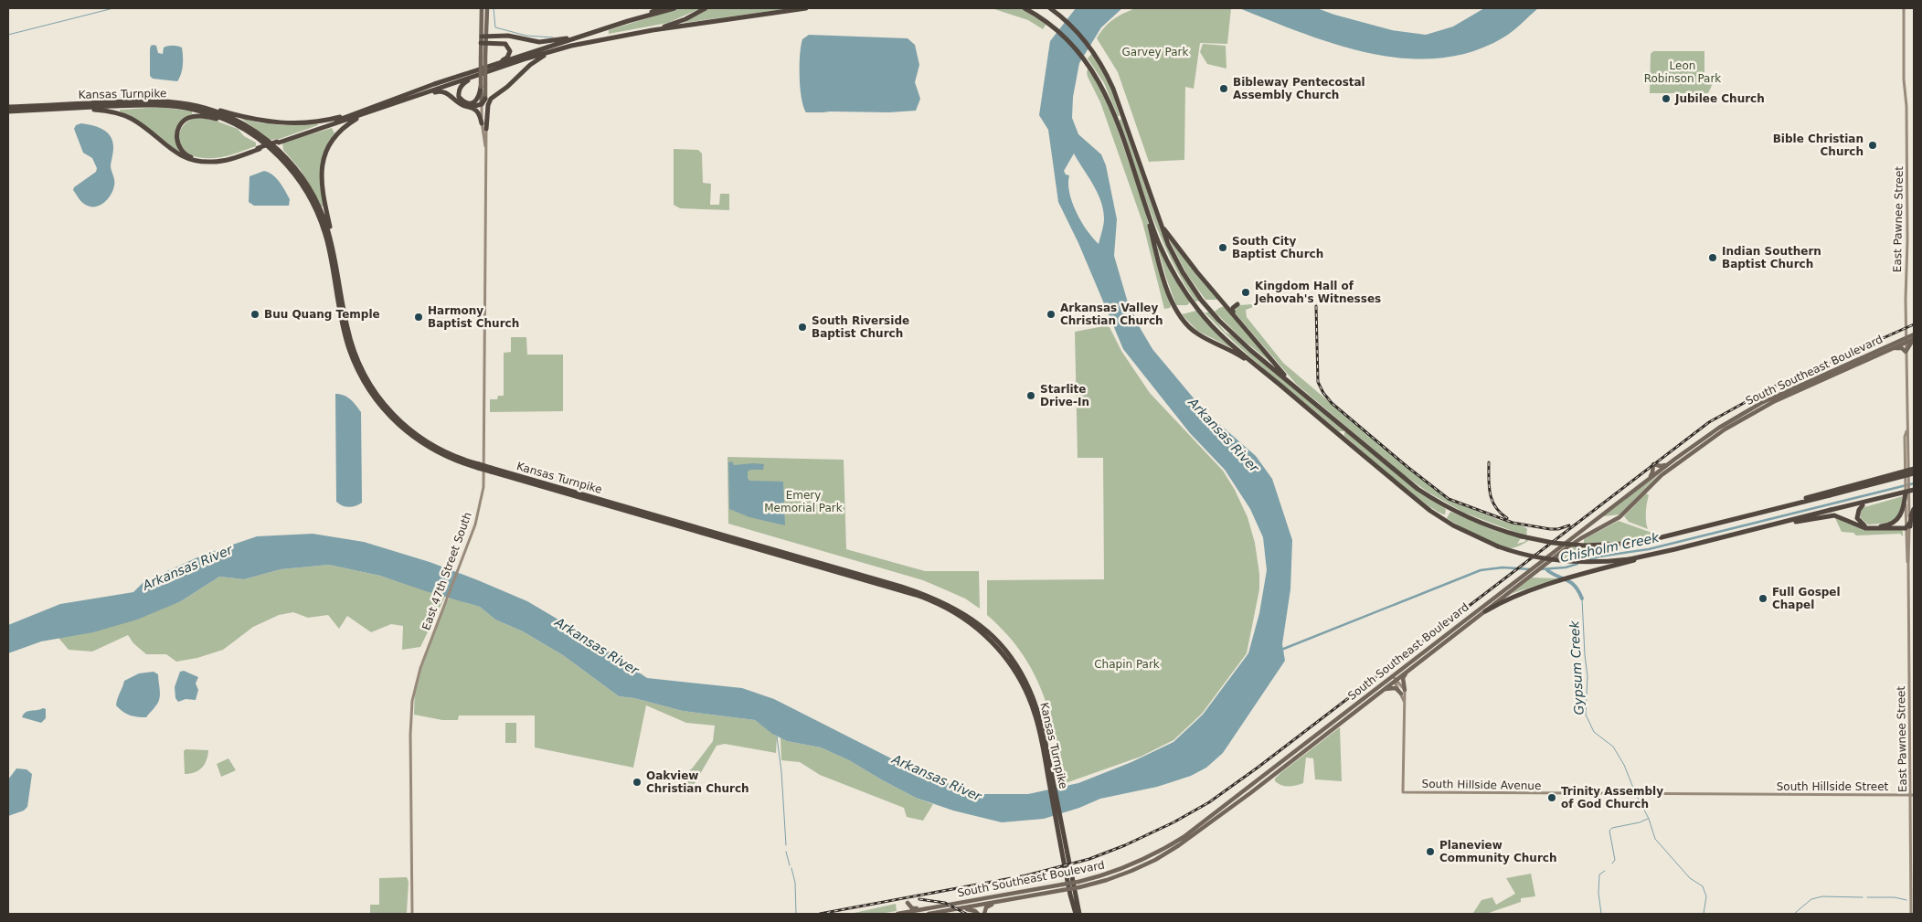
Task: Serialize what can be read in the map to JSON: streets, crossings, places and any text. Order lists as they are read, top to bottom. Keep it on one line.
{"streets":{"highway":["Kansas Turnpike"],"main road":["East Pawnee Street","South Southeast Boulevard","East 47th Street South","South Hillside Avenue","South Hillside Street"]},"crossings":[["East Pawnee Street","South Southeast Boulevard"],["East Pawnee Street","South Hillside Street"],["South Hillside Avenue","South Hillside Street"]],"water":["Arkansas River","Chisholm Creek","Gypsum Creek"],"parks":["Garvey Park","Leon Robinson Park","Emery Memorial Park","Chapin Park"],"places":["Bibleway Pentecostal Assembly Church","Jubilee Church","Bible Christian Church","South City Baptist Church","Indian Southern Baptist Church","Kingdom Hall of Jehovah's Witnesses","Buu Quang Temple","Arkansas Valley Christian Church","Harmony Baptist Church","South Riverside Baptist Church","Starlite Drive-In","Full Gospel Chapel","Oakview Christian Church","Trinity Assembly of God Church","Planeview Community Church"]}
